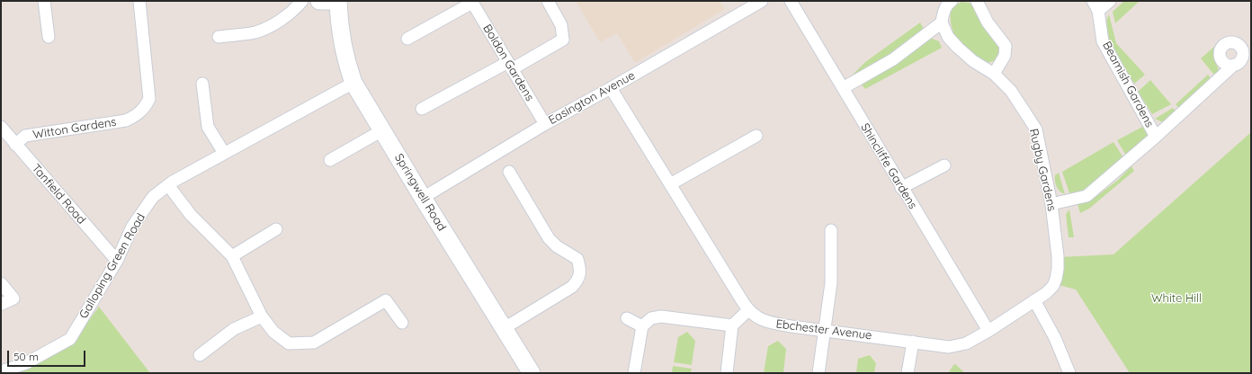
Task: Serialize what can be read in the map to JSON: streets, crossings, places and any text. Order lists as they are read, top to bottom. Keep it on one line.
{"streets":{"main road":["Springwell Road"],"street":["Boldon Gardens","Beamish Gardens","Easington Avenue","Witton Gardens","Shincliffe Gardens","Rugby Gardens","Tanfield Road","Galloping Green Road","Ebchester Avenue"]},"crossings":[["Boldon Gardens","Easington Avenue"],["Beamish Gardens","Rugby Gardens"],["Easington Avenue","Springwell Road"],["Easington Avenue","Ebchester Avenue"],["Witton Gardens","Tanfield Road"],["Shincliffe Gardens","Ebchester Avenue"],["Rugby Gardens","Ebchester Avenue"],["Springwell Road","Galloping Green Road"],["Tanfield Road","Galloping Green Road"]],"parks":["White Hill"],"scale_bar":"50 m"}
